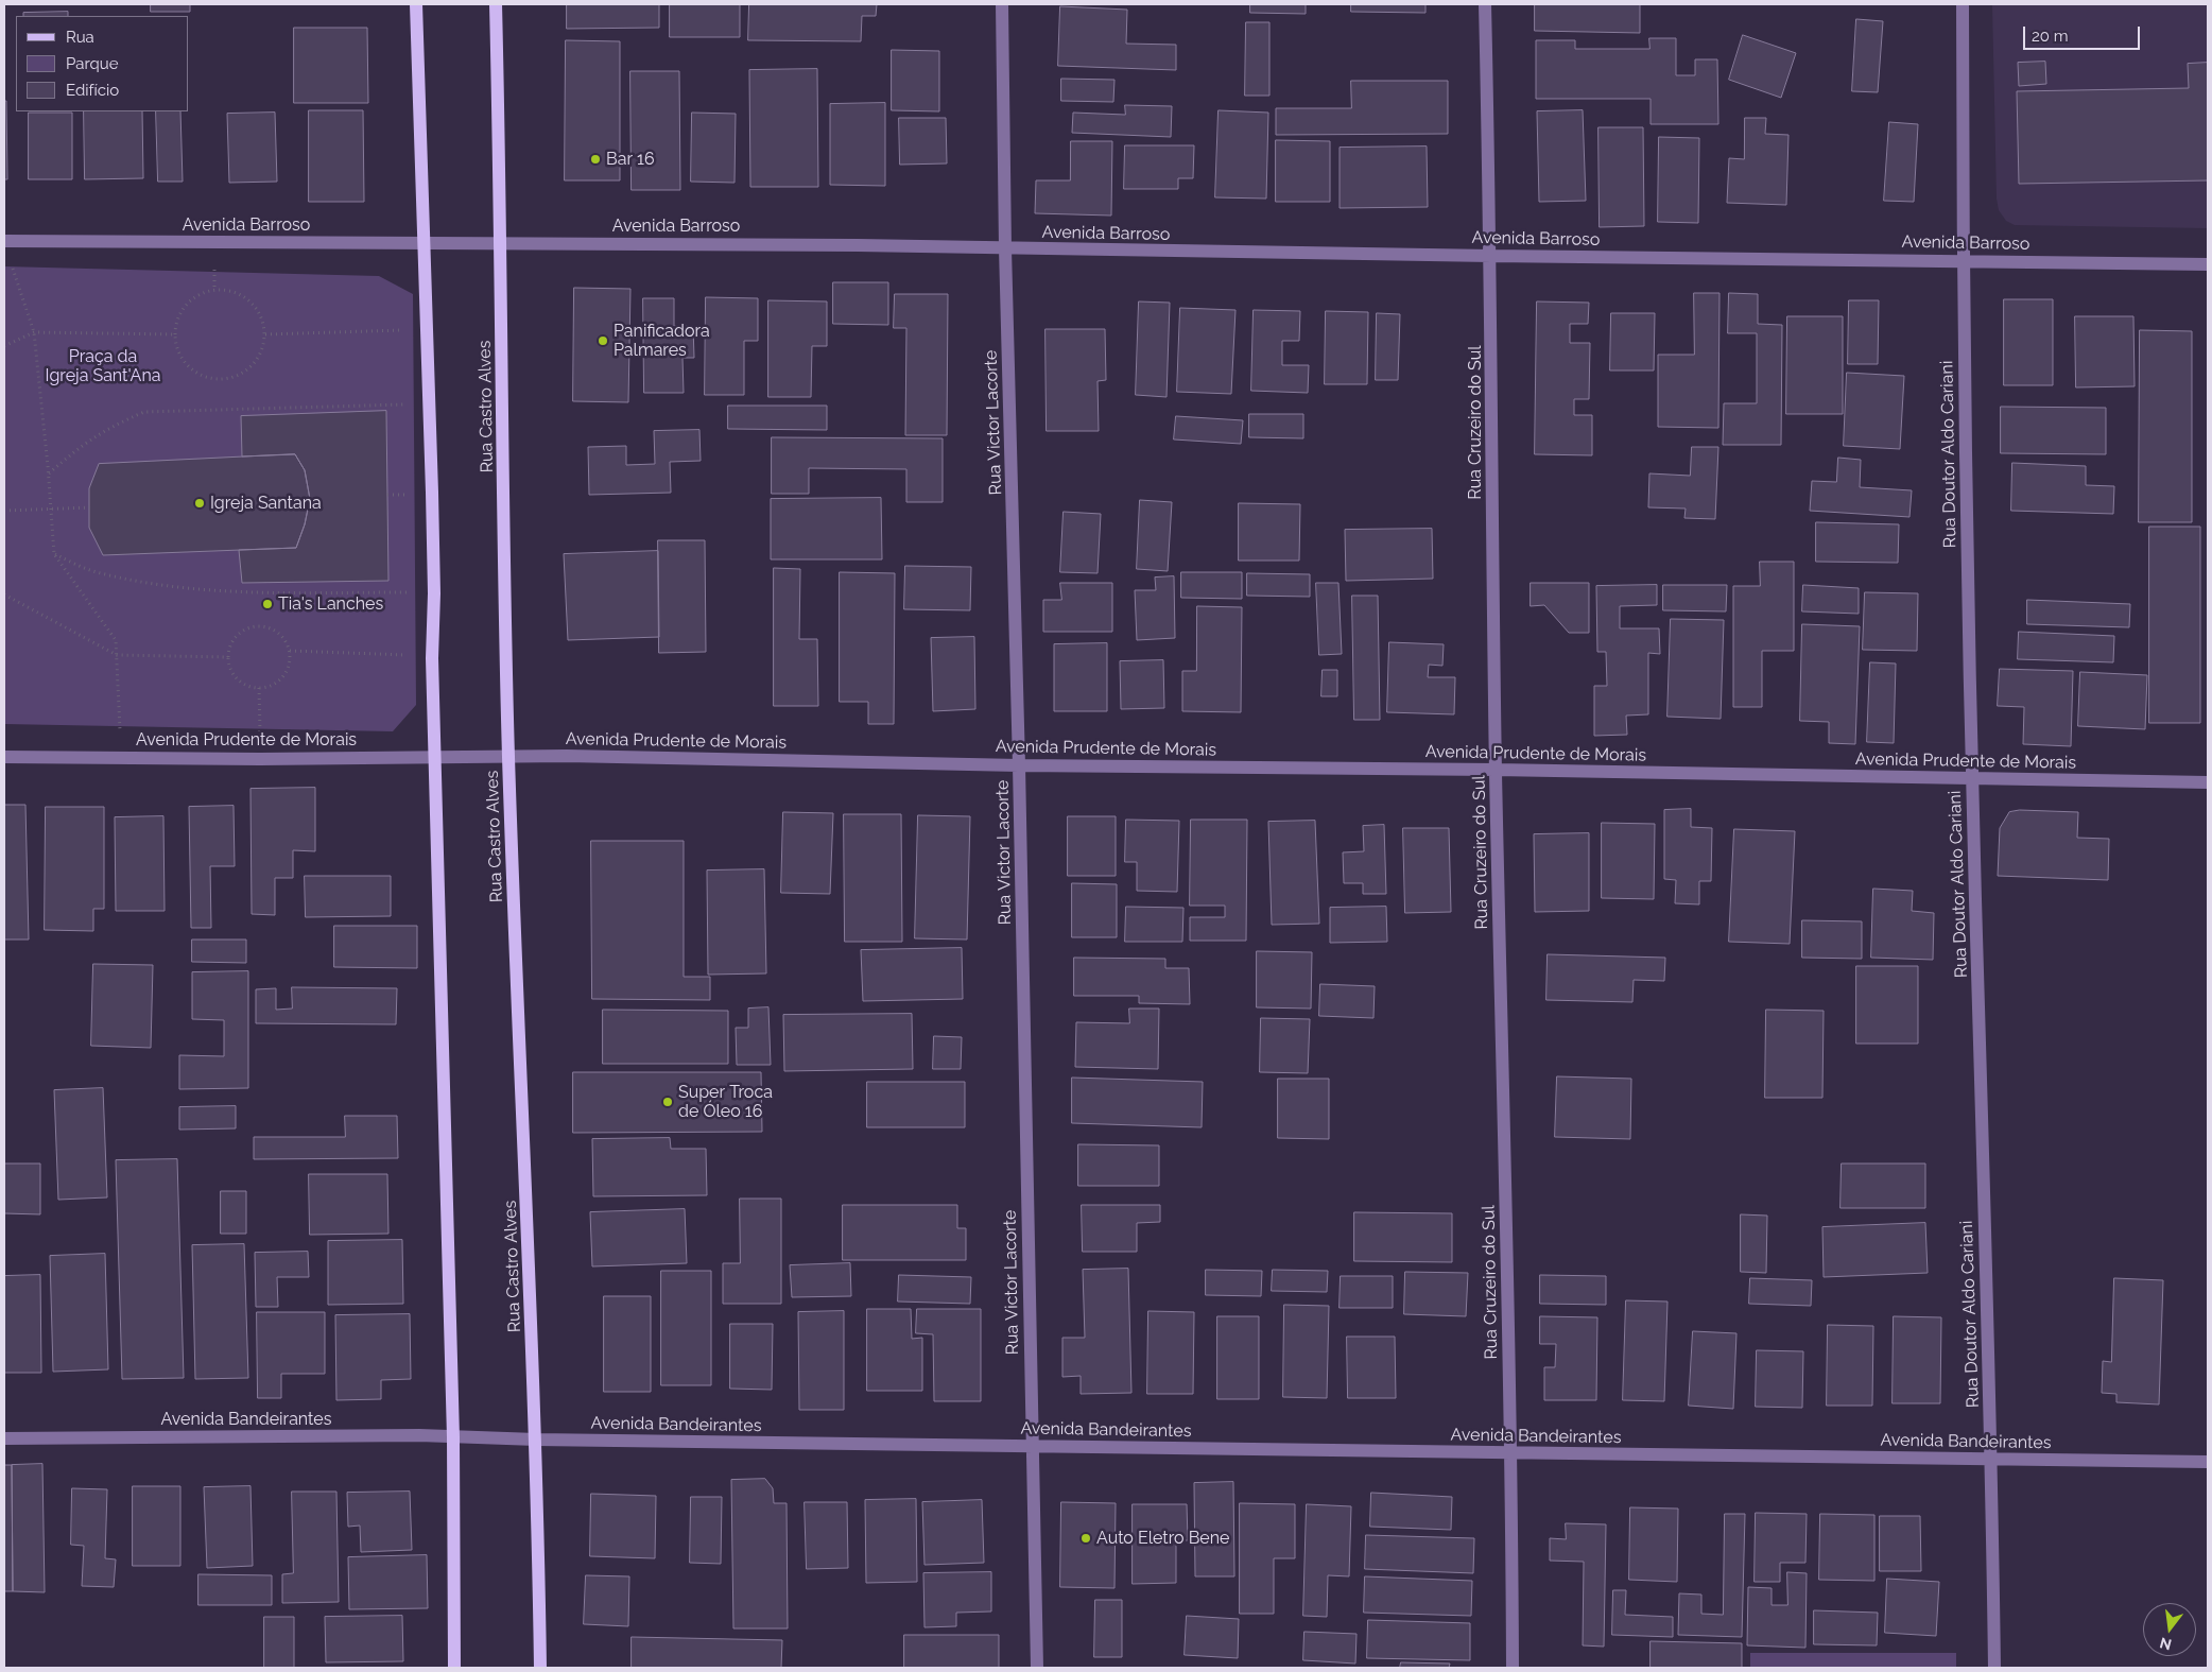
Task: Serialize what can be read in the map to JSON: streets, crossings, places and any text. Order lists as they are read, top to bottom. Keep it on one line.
{"streets":{"main road":["Rua Castro Alves"],"street":["Avenida Barroso","Rua Victor Lacorte","Rua Cruzeiro do Sul","Rua Doutor Aldo Cariani","Avenida Prudente de Morais","Avenida Bandeirantes"]},"crossings":[["Avenida Barroso","Rua Castro Alves"],["Avenida Barroso","Rua Victor Lacorte"],["Avenida Barroso","Rua Cruzeiro do Sul"],["Avenida Barroso","Rua Doutor Aldo Cariani"],["Rua Castro Alves","Avenida Prudente de Morais"],["Rua Castro Alves","Avenida Bandeirantes"],["Rua Victor Lacorte","Avenida Prudente de Morais"],["Rua Victor Lacorte","Avenida Bandeirantes"],["Rua Cruzeiro do Sul","Avenida Prudente de Morais"],["Rua Cruzeiro do Sul","Avenida Bandeirantes"],["Rua Doutor Aldo Cariani","Avenida Prudente de Morais"],["Rua Doutor Aldo Cariani","Avenida Bandeirantes"]],"parks":["Praça da Igreja Sant'Ana"],"places":["Bar 16","Panificadora Palmares","Igreja Santana","Tia's Lanches","Super Troca de Óleo 16","Auto Eletro Bene"],"legend":["Rua","Parque","Edifício"],"scale_bar":"20 m","north":"bottom"}
